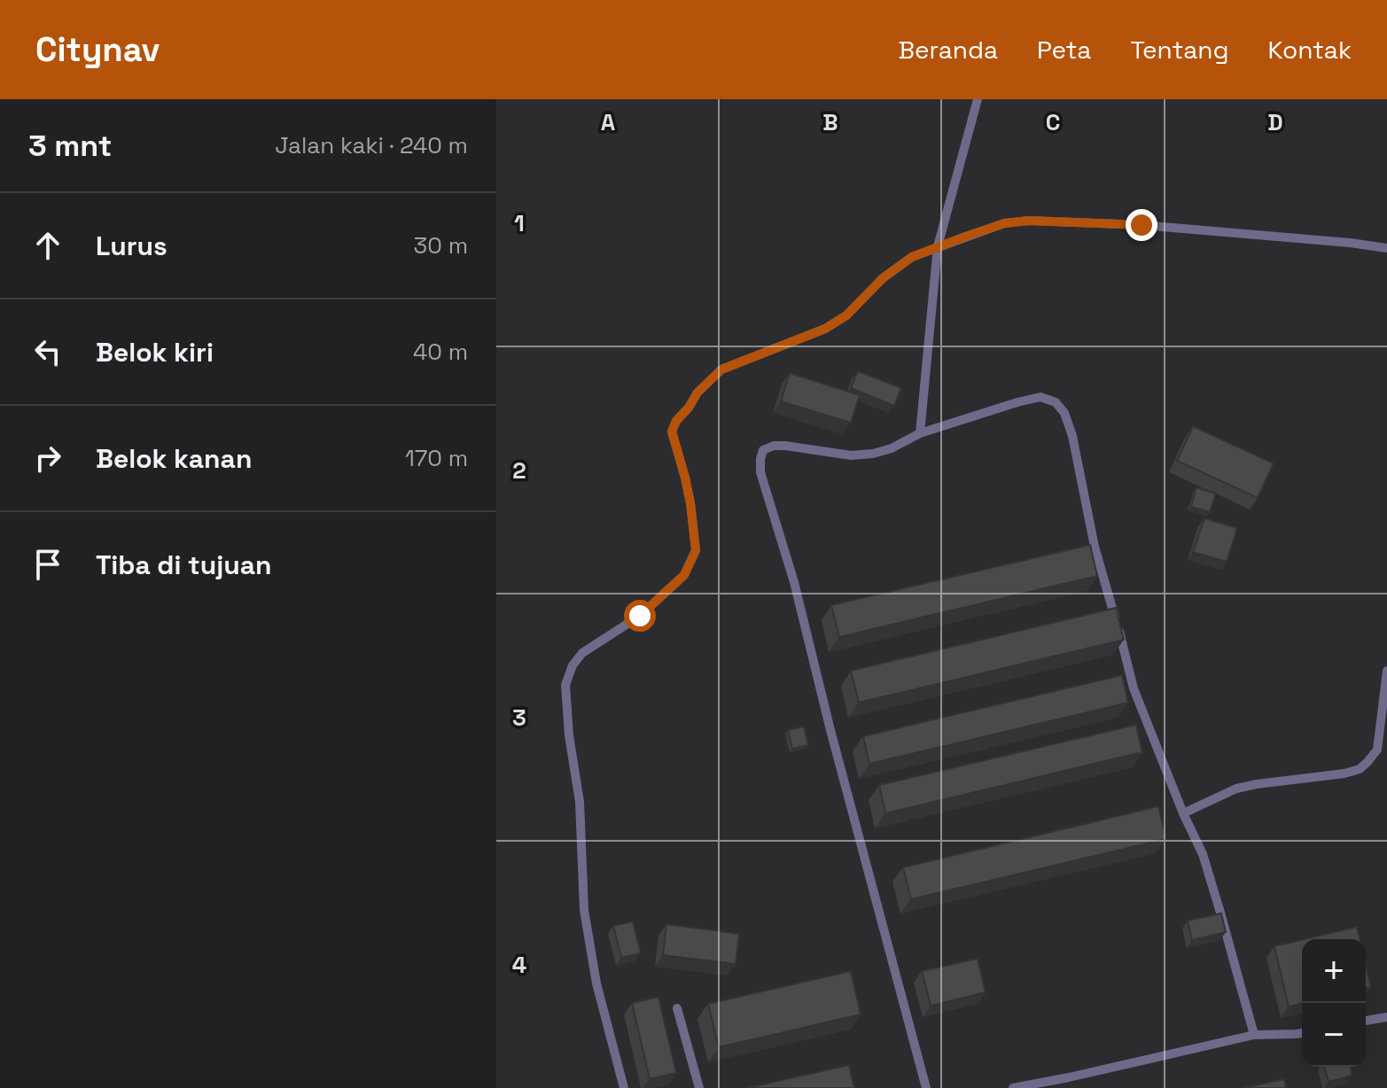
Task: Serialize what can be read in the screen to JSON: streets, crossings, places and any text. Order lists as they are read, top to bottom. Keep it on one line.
{"page":{"header":"Citynav","nav":["Beranda","Peta","Tentang","Kontak"],"heading":["3 mnt","Jalan kaki · 240 m"],"list":[["Lurus","30 m"],["Belok kiri","40 m"],["Belok kanan","170 m"],"Tiba di tujuan"],"map_buttons":["+","−"]},"grid":{"columns":["A","B","C","D"],"rows":["1","2","3","4"]}}
